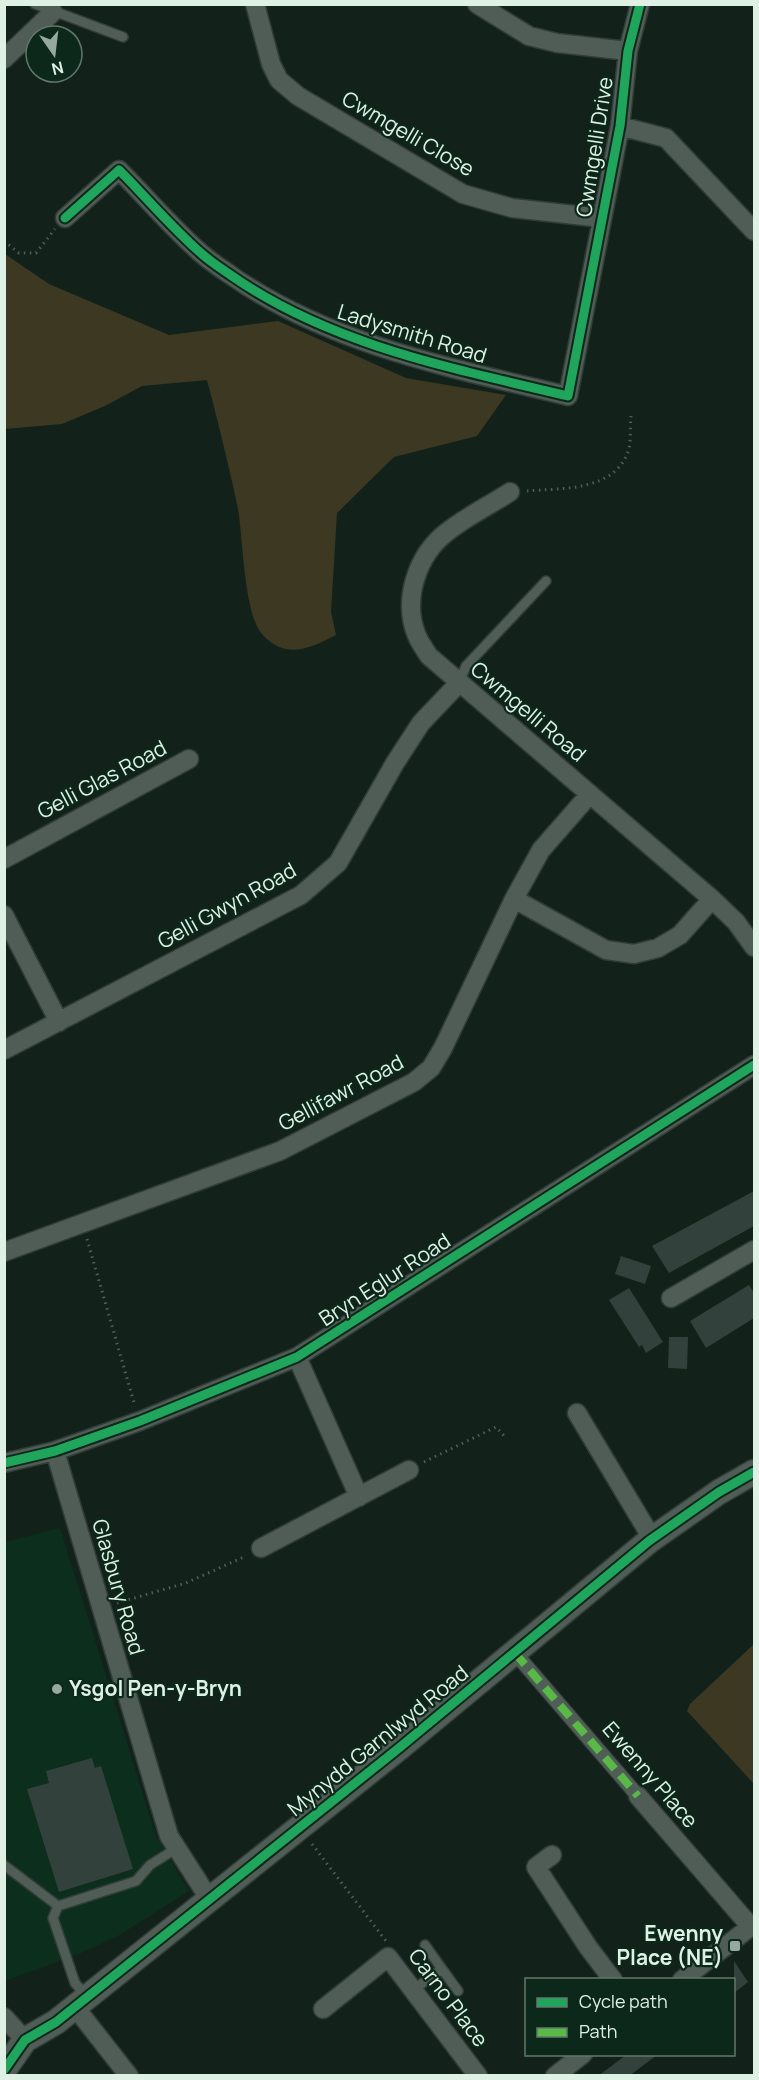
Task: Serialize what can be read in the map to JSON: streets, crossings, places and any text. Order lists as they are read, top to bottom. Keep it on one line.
{"streets":{"street":["Cwmgelli Close","Cwmgelli Drive","Ladysmith Road","Cwmgelli Road","Gelli Glas Road","Gelli Gwyn Road","Gellifawr Road","Bryn Eglur Road","Glasbury Road","Mynydd Garnlwyd Road","Ewenny Place","Carno Place"]},"crossings":[["Cwmgelli Close","Cwmgelli Drive"],["Cwmgelli Drive","Ladysmith Road"],["Cwmgelli Road","Gelli Gwyn Road"],["Cwmgelli Road","Gellifawr Road"],["Bryn Eglur Road","Glasbury Road"],["Glasbury Road","Mynydd Garnlwyd Road"],["Mynydd Garnlwyd Road","Ewenny Place"]],"places":{"other":["Ysgol Pen-y-Bryn"],"transit":["Ewenny Place (NE)"]},"legend":["Cycle path","Path"],"north":"bottom"}
